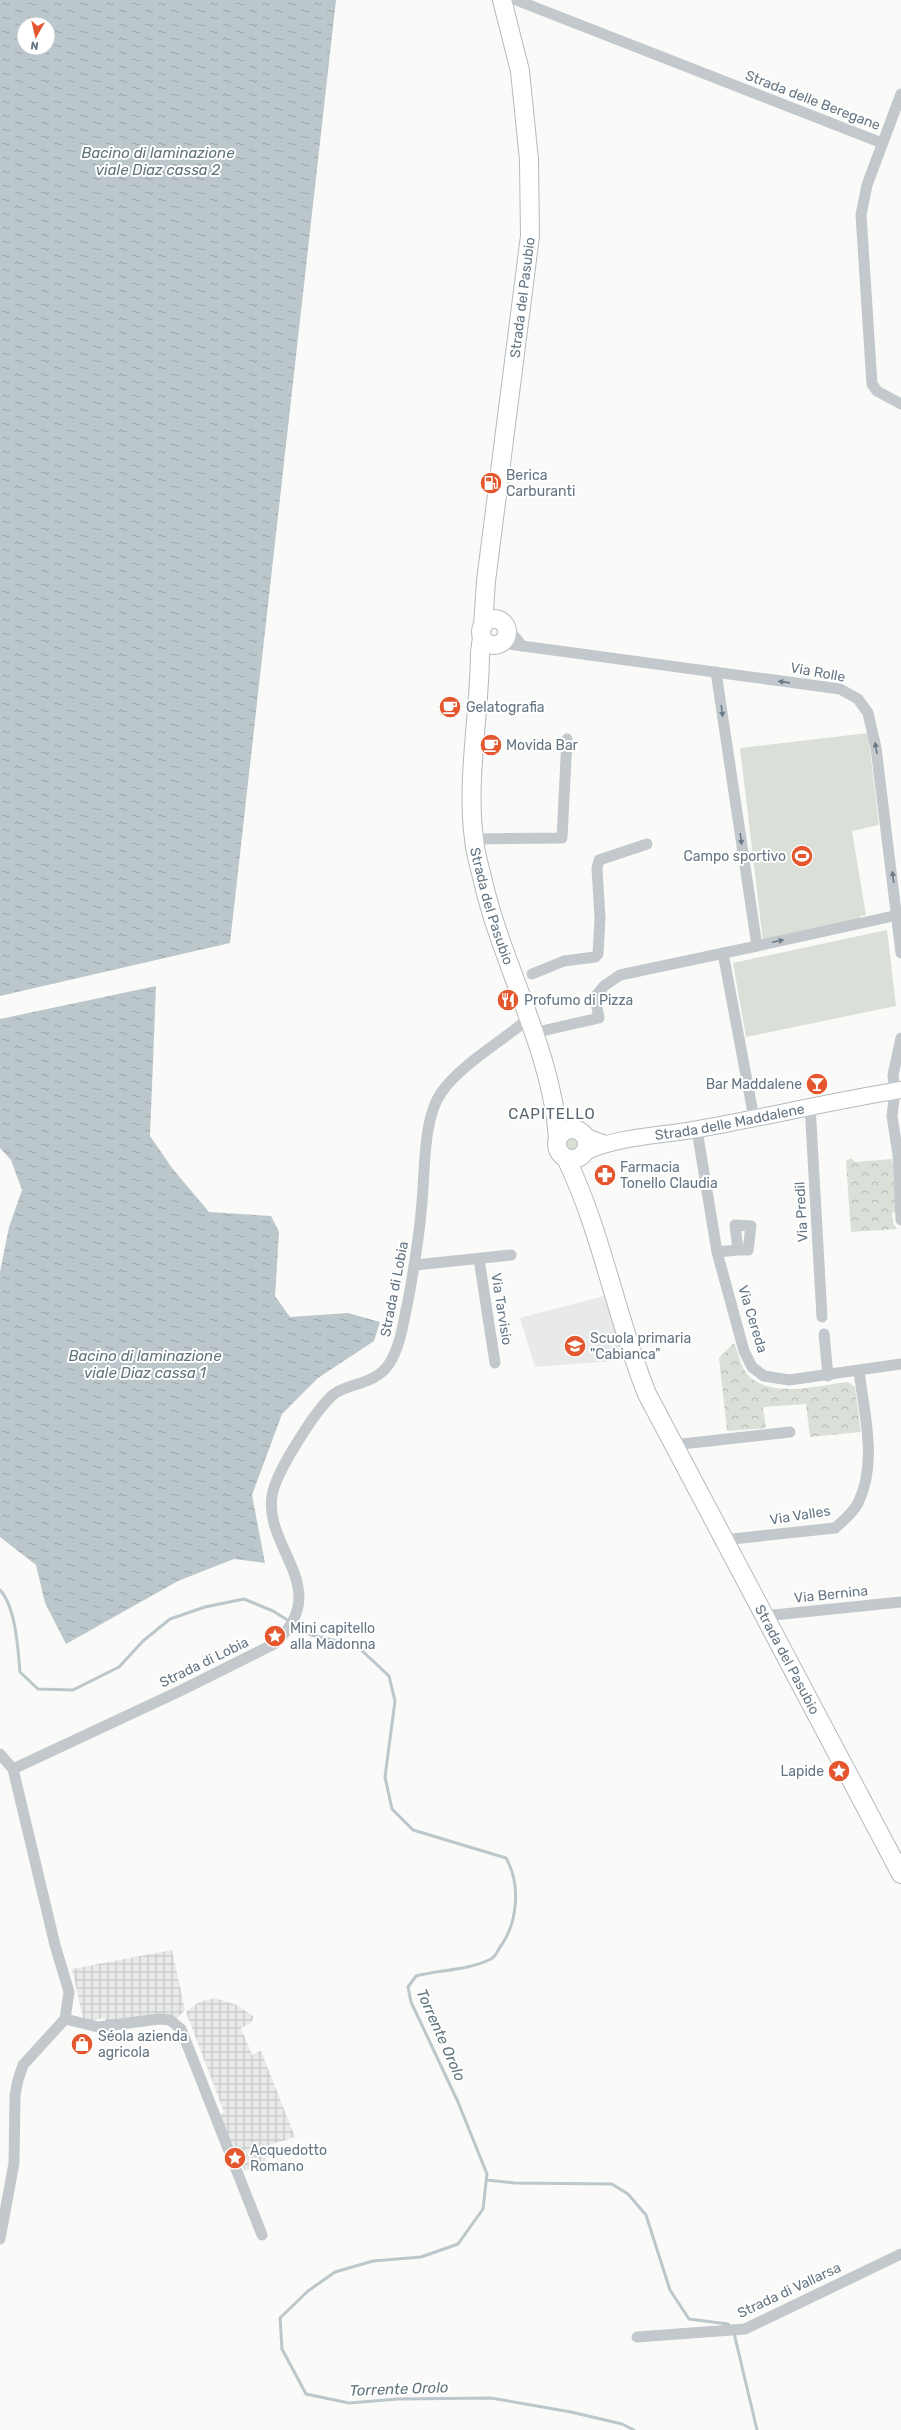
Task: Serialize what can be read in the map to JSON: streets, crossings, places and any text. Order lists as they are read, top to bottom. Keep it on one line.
{"streets":{"main road":["Strada del Pasubio"],"street":["Strada delle Beregane","Via Rolle","Strada delle Maddalene","Via Predil","Strada di Lobia","Via Tarvisio","Via Cereda","Via Valles","Via Bernina","Strada di Vallarsa"]},"crossings":[["Strada del Pasubio","Via Rolle"],["Strada del Pasubio","Strada delle Maddalene"],["Strada del Pasubio","Strada di Lobia"],["Strada del Pasubio","Via Valles"],["Strada del Pasubio","Via Bernina"],["Strada delle Maddalene","Via Predil"],["Strada delle Maddalene","Via Cereda"],["Strada di Lobia","Via Tarvisio"],["Via Cereda","Via Valles"]],"one_way":["Via Rolle"],"districts":["CAPITELLO"],"water":["Bacino di laminazione viale Diaz cassa 2","Bacino di laminazione viale Diaz cassa 1","Torrente Orolo"],"places":{"fuel station":["Berica Carburanti"],"cafe":["Gelatografia","Movida Bar"],"sports":["Campo sportivo"],"restaurant":["Profumo di Pizza"],"bar":["Bar Maddalene"],"pharmacy":["Farmacia Tonello Claudia"],"school or university":["Scuola primaria \"Cabianca\""],"place":["Mini capitello alla Madonna","Lapide","Acquedotto Romano"],"shop":["Séola azienda agricola"]},"north":"bottom"}
